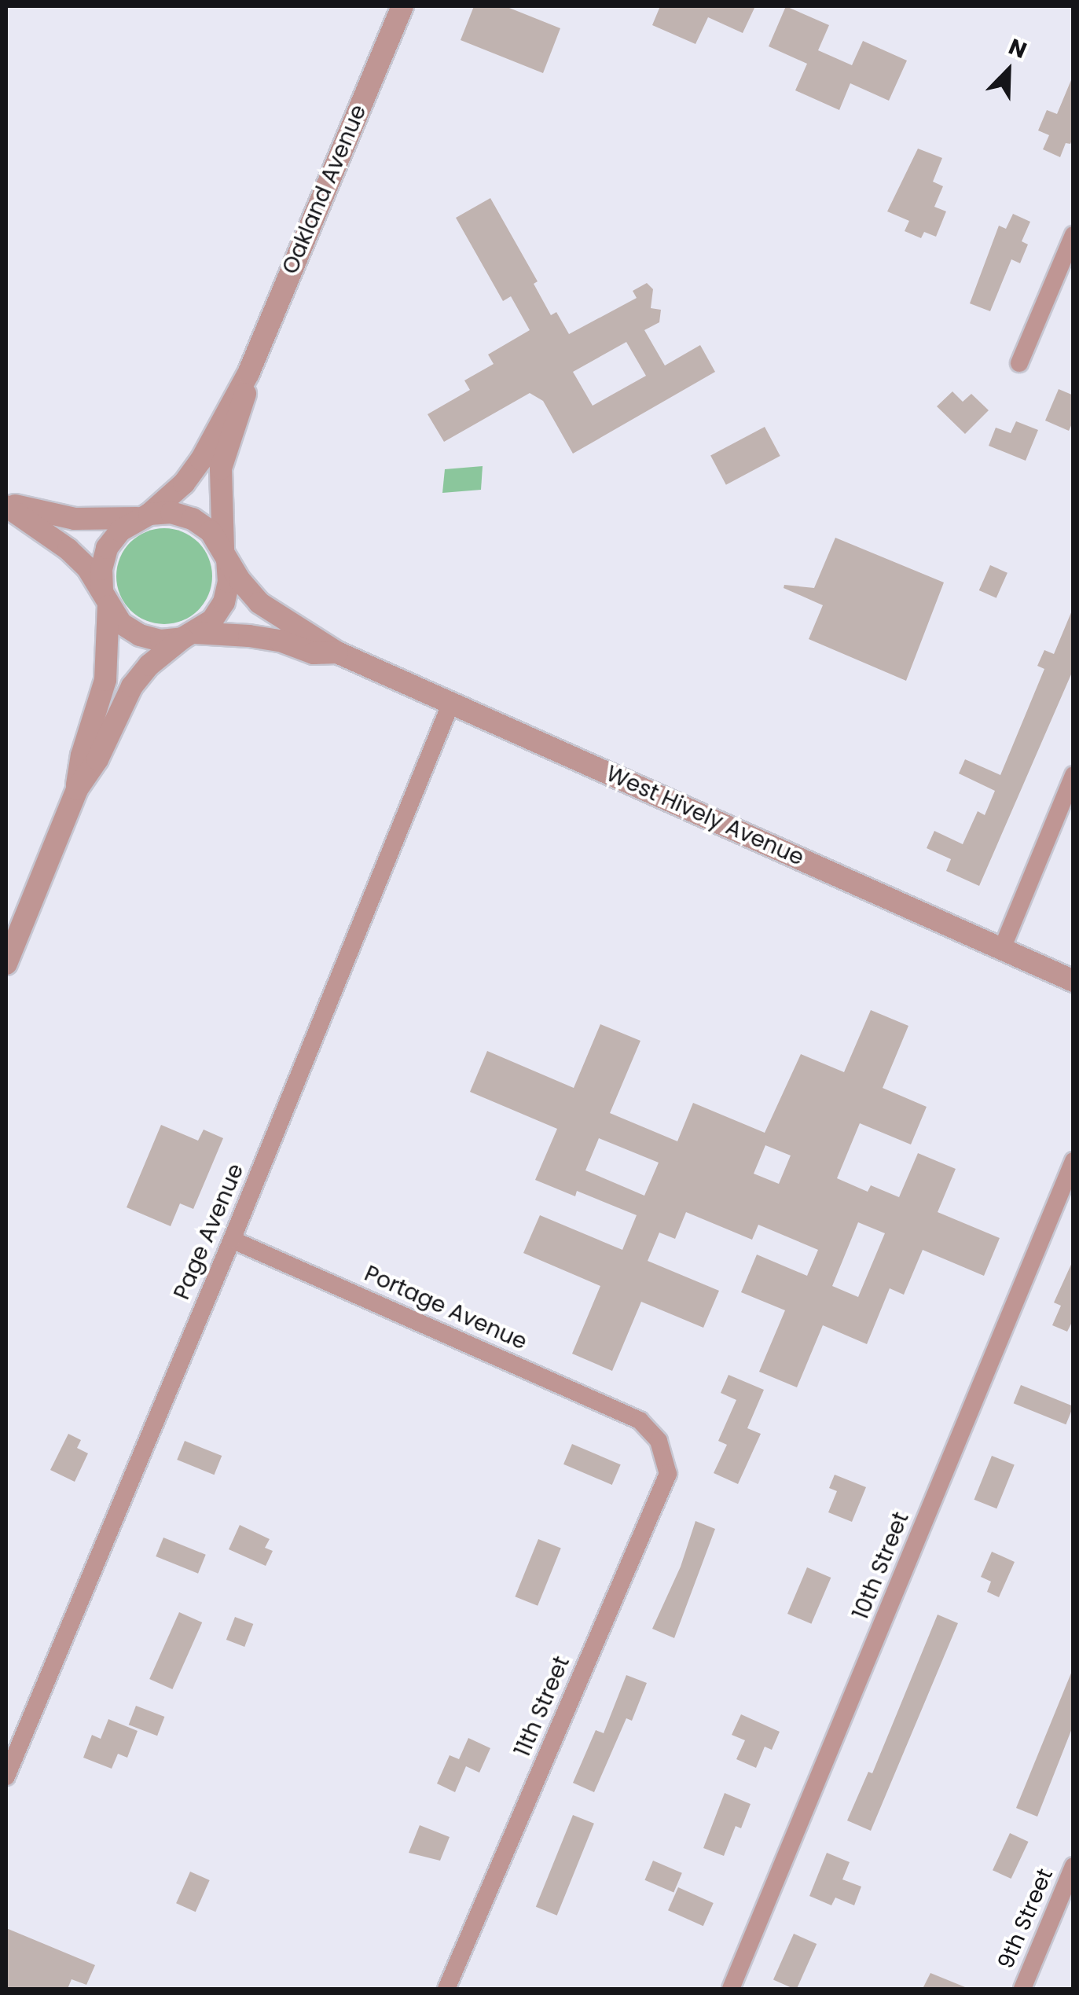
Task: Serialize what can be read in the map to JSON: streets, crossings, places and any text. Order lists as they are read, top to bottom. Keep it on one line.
{"streets":{"street":["Oakland Avenue","West Hively Avenue","Page Avenue","Portage Avenue","10th Street","11th Street","9th Street"]},"crossings":[["West Hively Avenue","Page Avenue"],["Page Avenue","Portage Avenue"],["Portage Avenue","11th Street"]],"north":"top right"}
